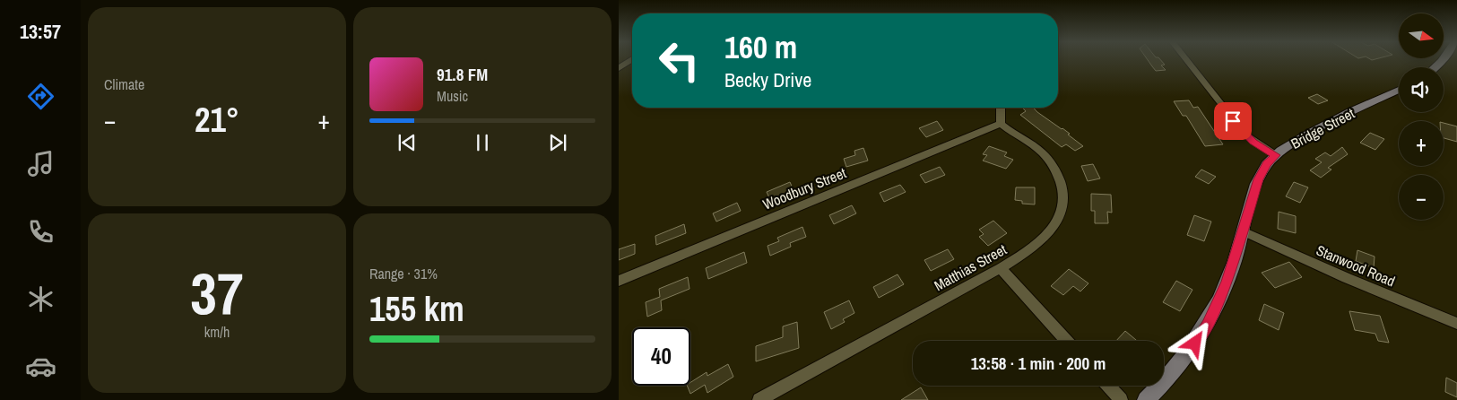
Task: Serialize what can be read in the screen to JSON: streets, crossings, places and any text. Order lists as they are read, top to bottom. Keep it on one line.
{"streets":{"street":["Bridge Street","Woodbury Street","Stanwood Road","Matthias Street"]},"crossings":[["Bridge Street","Stanwood Road"],["Woodbury Street","Matthias Street"]],"north":"right","page":{"tabs":"13:57","tile":["Climate",["37","km/h"],["Range · 31%","155 km"]],"map_buttons":["+","−"],"turn":["160 m","Becky Drive"],"song":["91.8 FM","Music"],"heat":["−","21°","+"],"limit":"40","trip":"13:58 · 1 min · 200 m"}}
